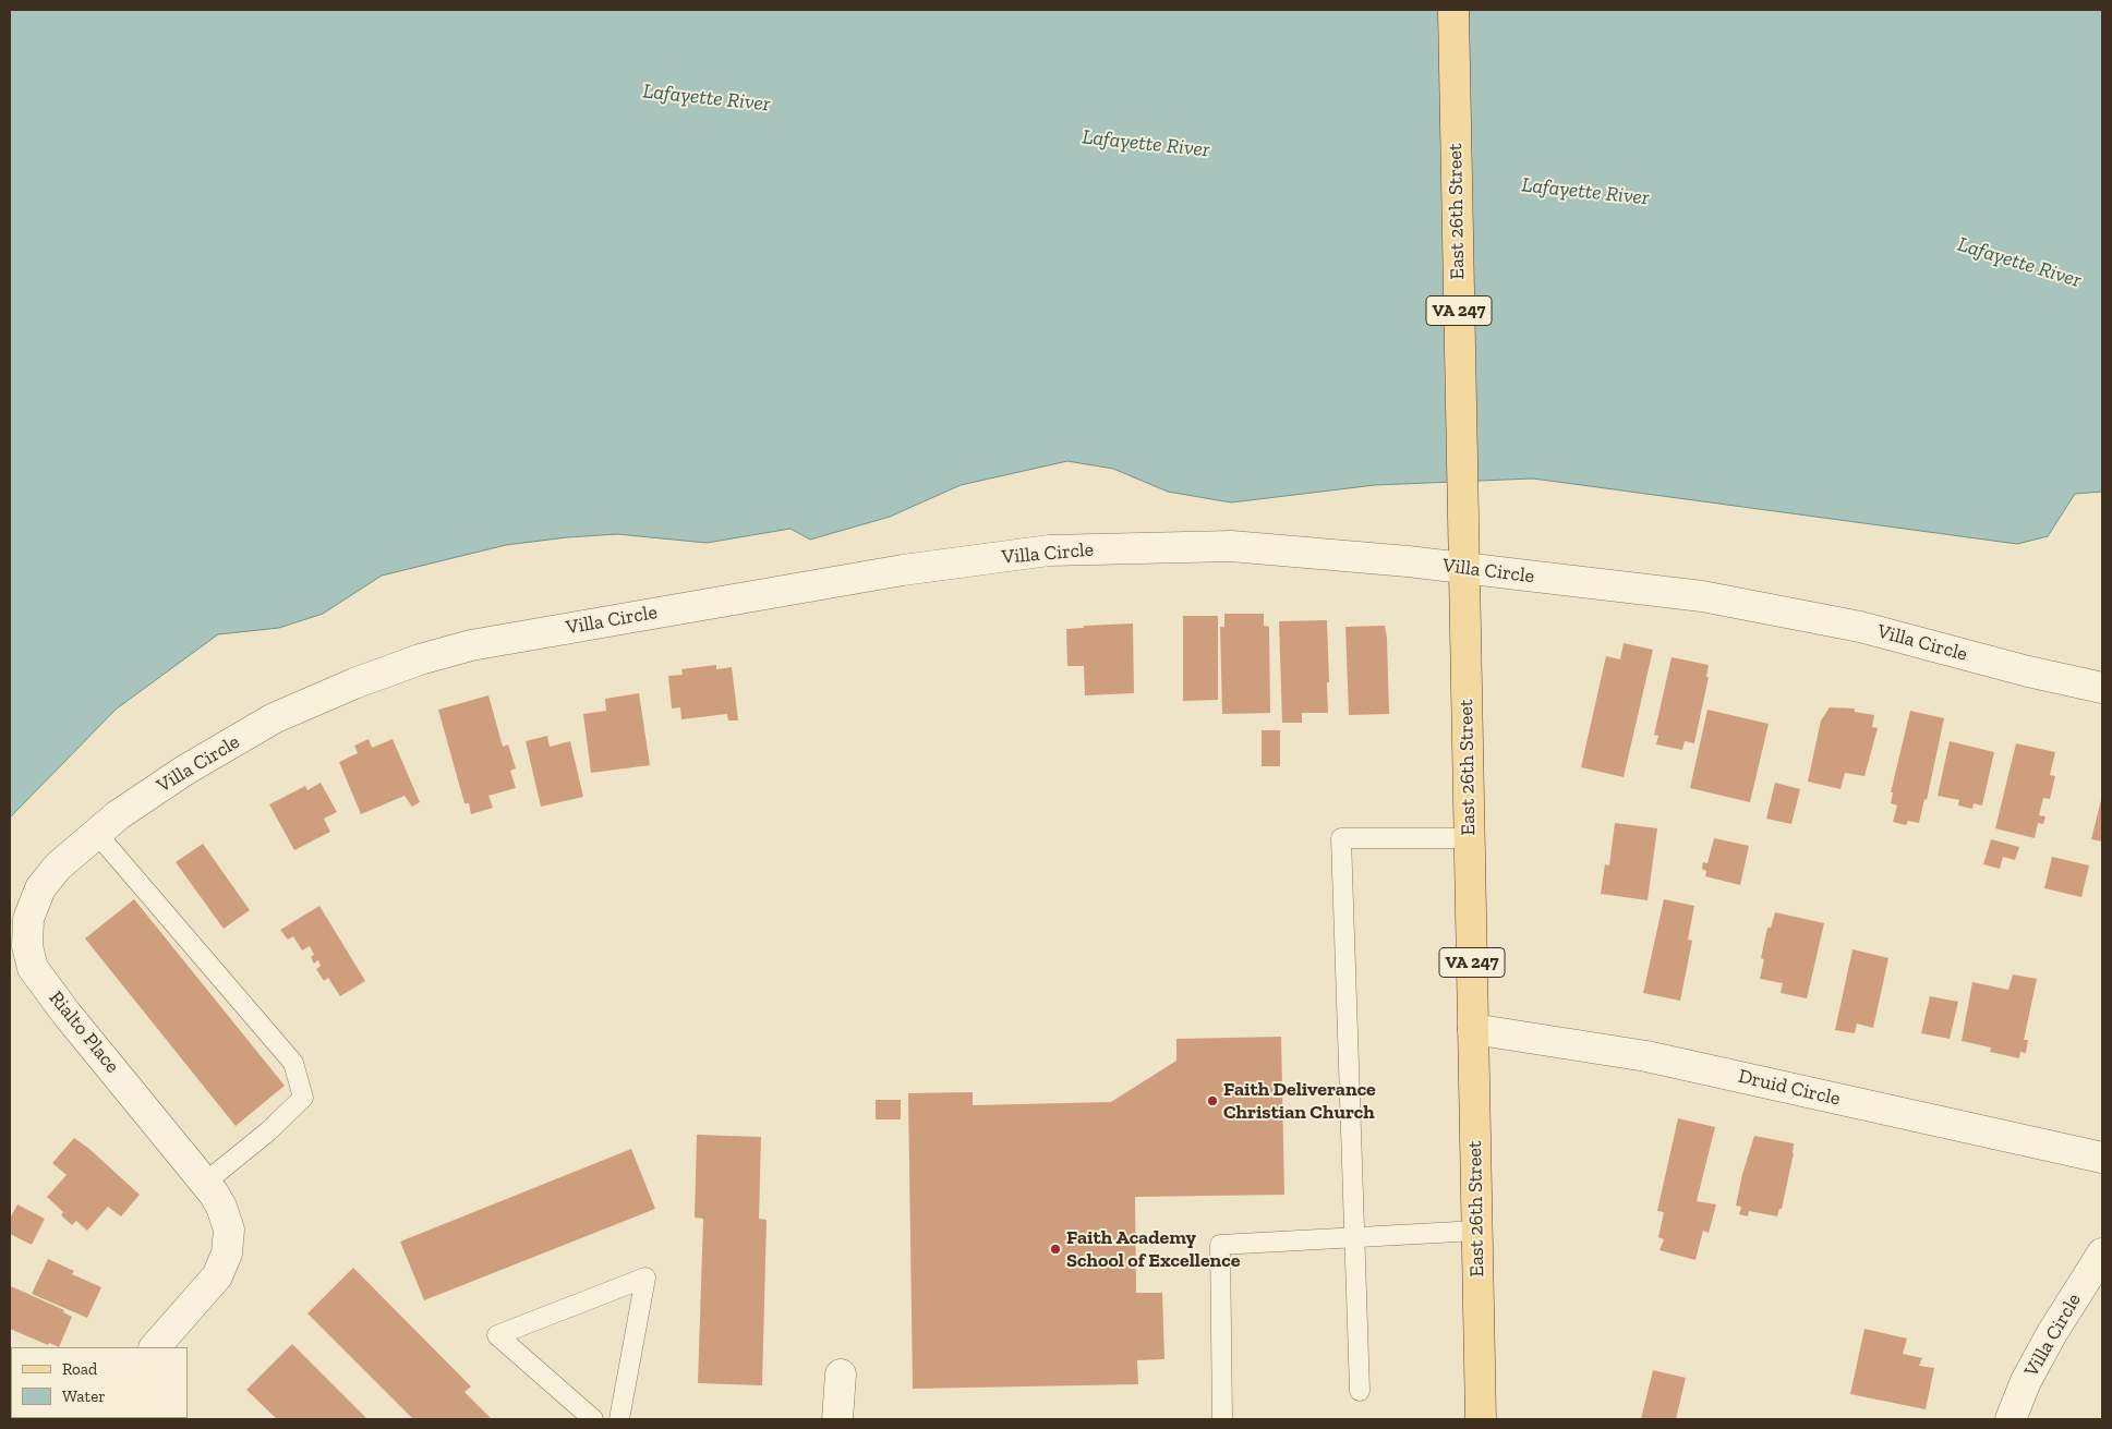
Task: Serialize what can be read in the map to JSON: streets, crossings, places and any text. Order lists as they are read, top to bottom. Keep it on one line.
{"streets":{"main road":["East 26th Street","VA 247"],"street":["Villa Circle","Rialto Place","Druid Circle"]},"crossings":[["East 26th Street","Villa Circle"],["East 26th Street","Druid Circle"],["Villa Circle","Rialto Place"]],"water":["Lafayette River"],"places":["Faith Deliverance Christian Church","Faith Academy School of Excellence"],"legend":["Road","Water"]}
